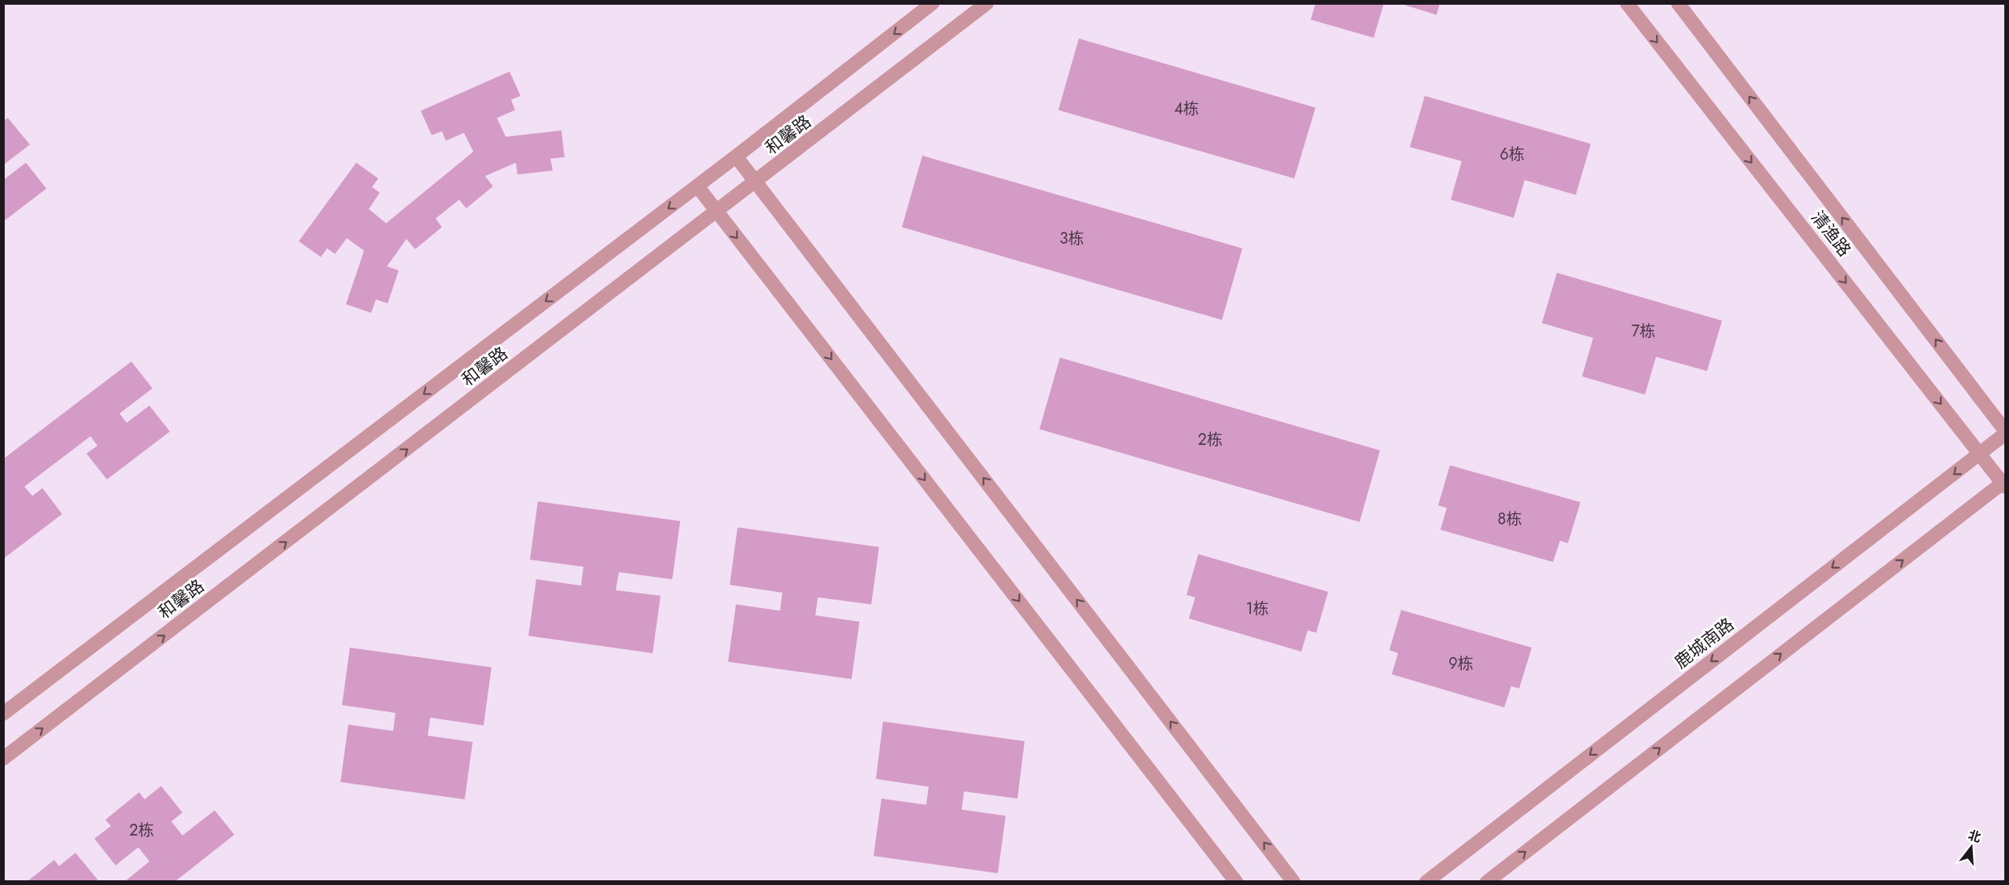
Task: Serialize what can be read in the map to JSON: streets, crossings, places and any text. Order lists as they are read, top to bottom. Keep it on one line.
{"streets":{"street":["和馨路","清渔路","鹿城南路"]},"crossings":[["清渔路","鹿城南路"]],"house_numbers":["4栋","6栋","3栋","7栋","2栋","8栋","1栋","9栋","2栋"],"north":"top"}
